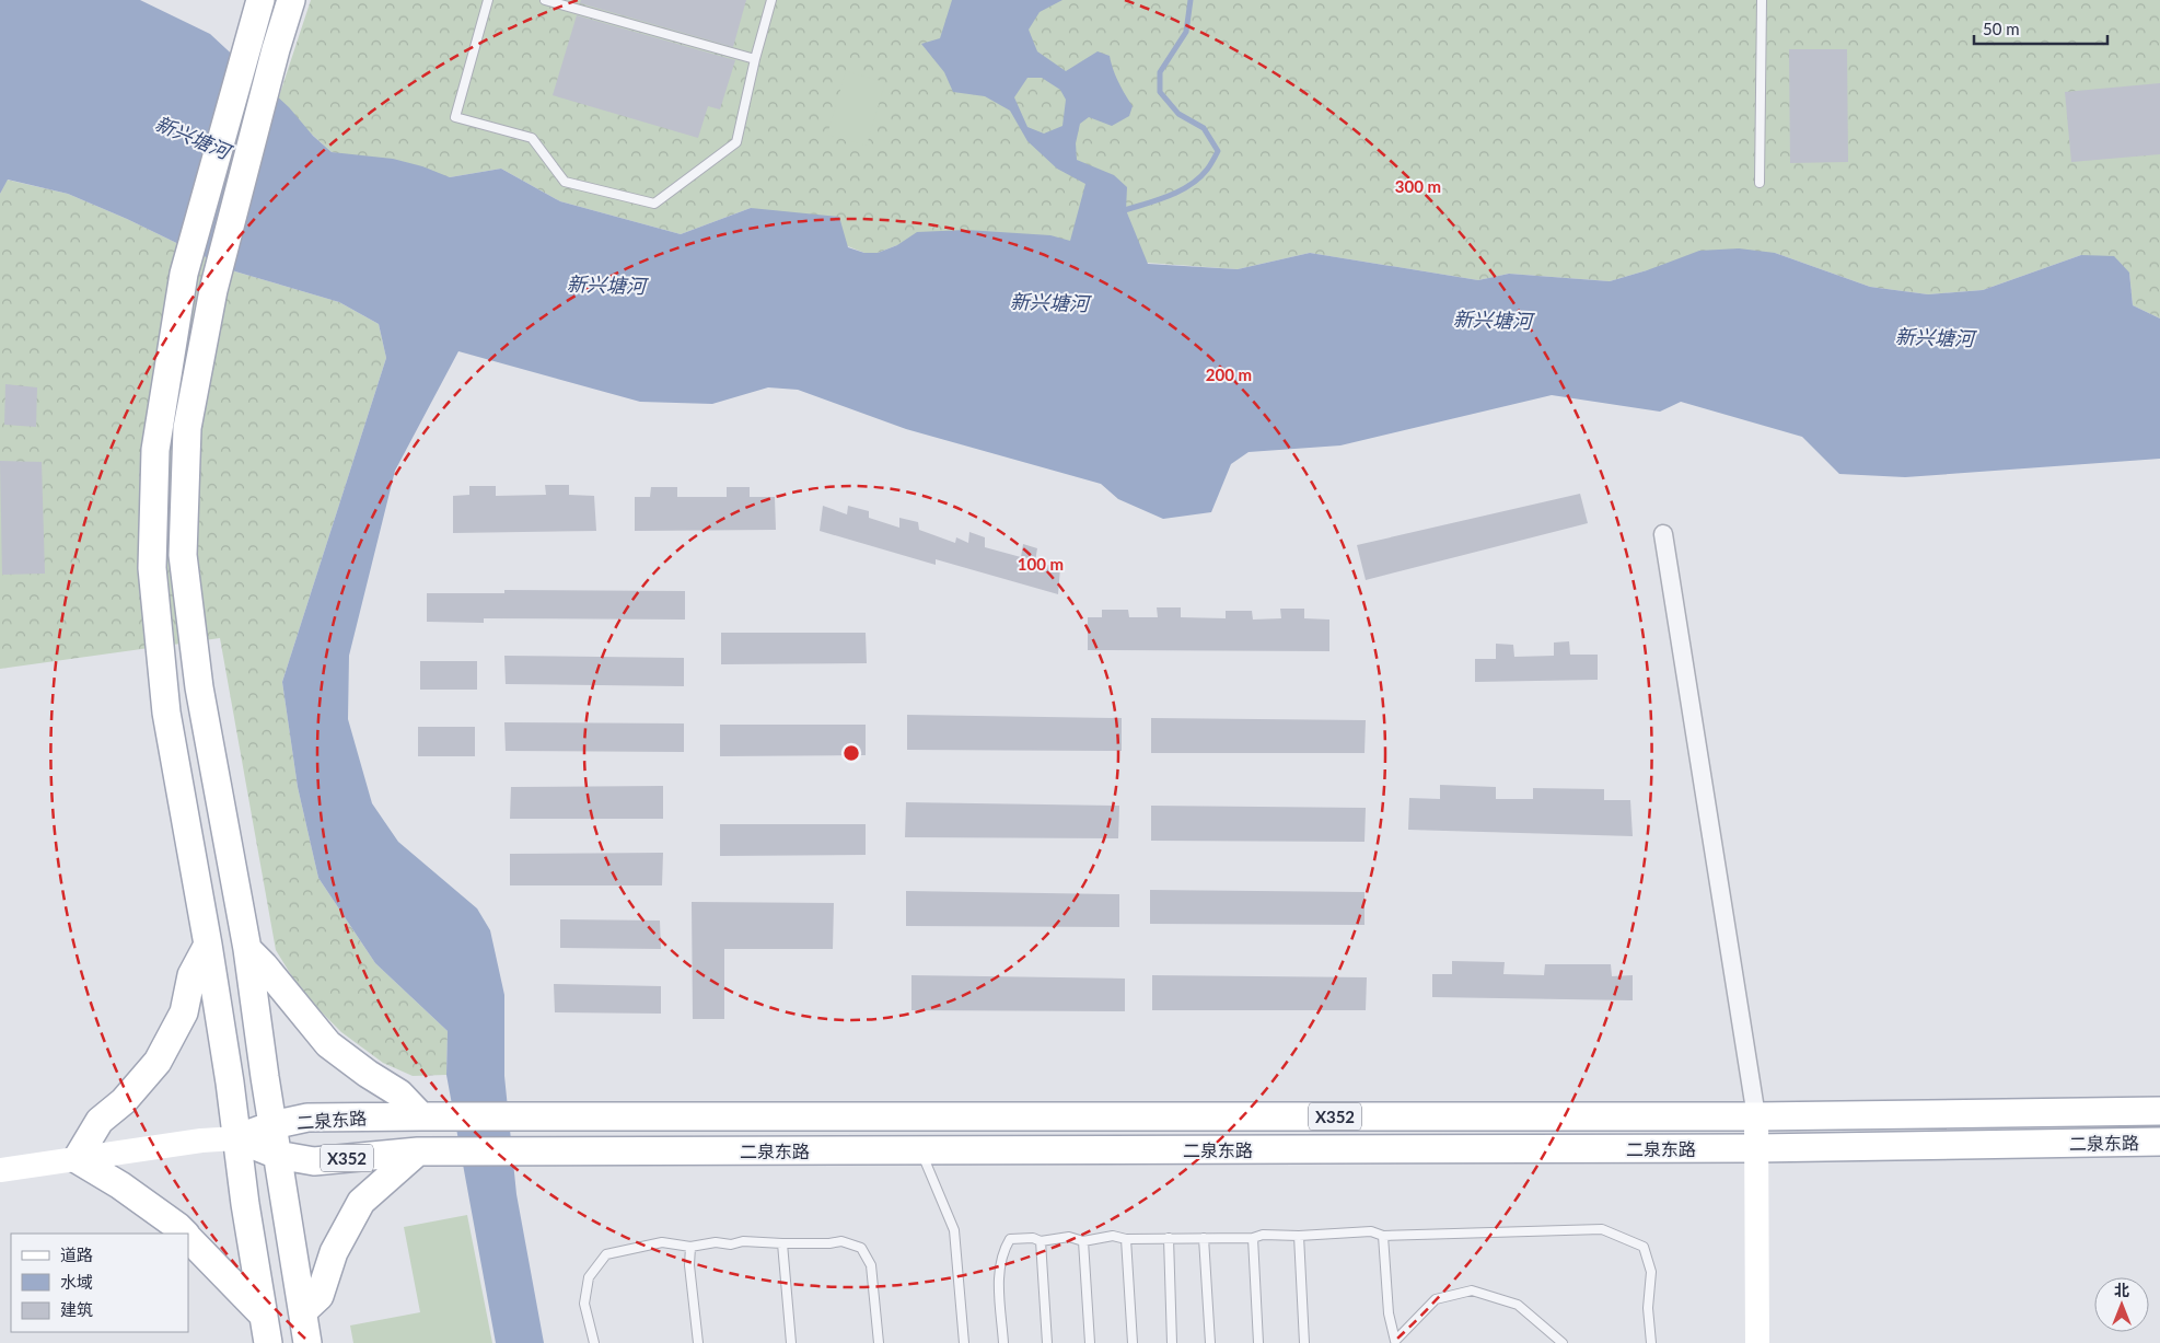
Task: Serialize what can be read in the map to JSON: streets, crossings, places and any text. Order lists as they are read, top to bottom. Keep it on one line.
{"streets":{"main road":["X352","二泉东路"]},"water":["新兴塘河"],"legend":["道路","水域","建筑"],"scale_bar":"50 m","north":"top","rings":["300 m","200 m","100 m"]}
